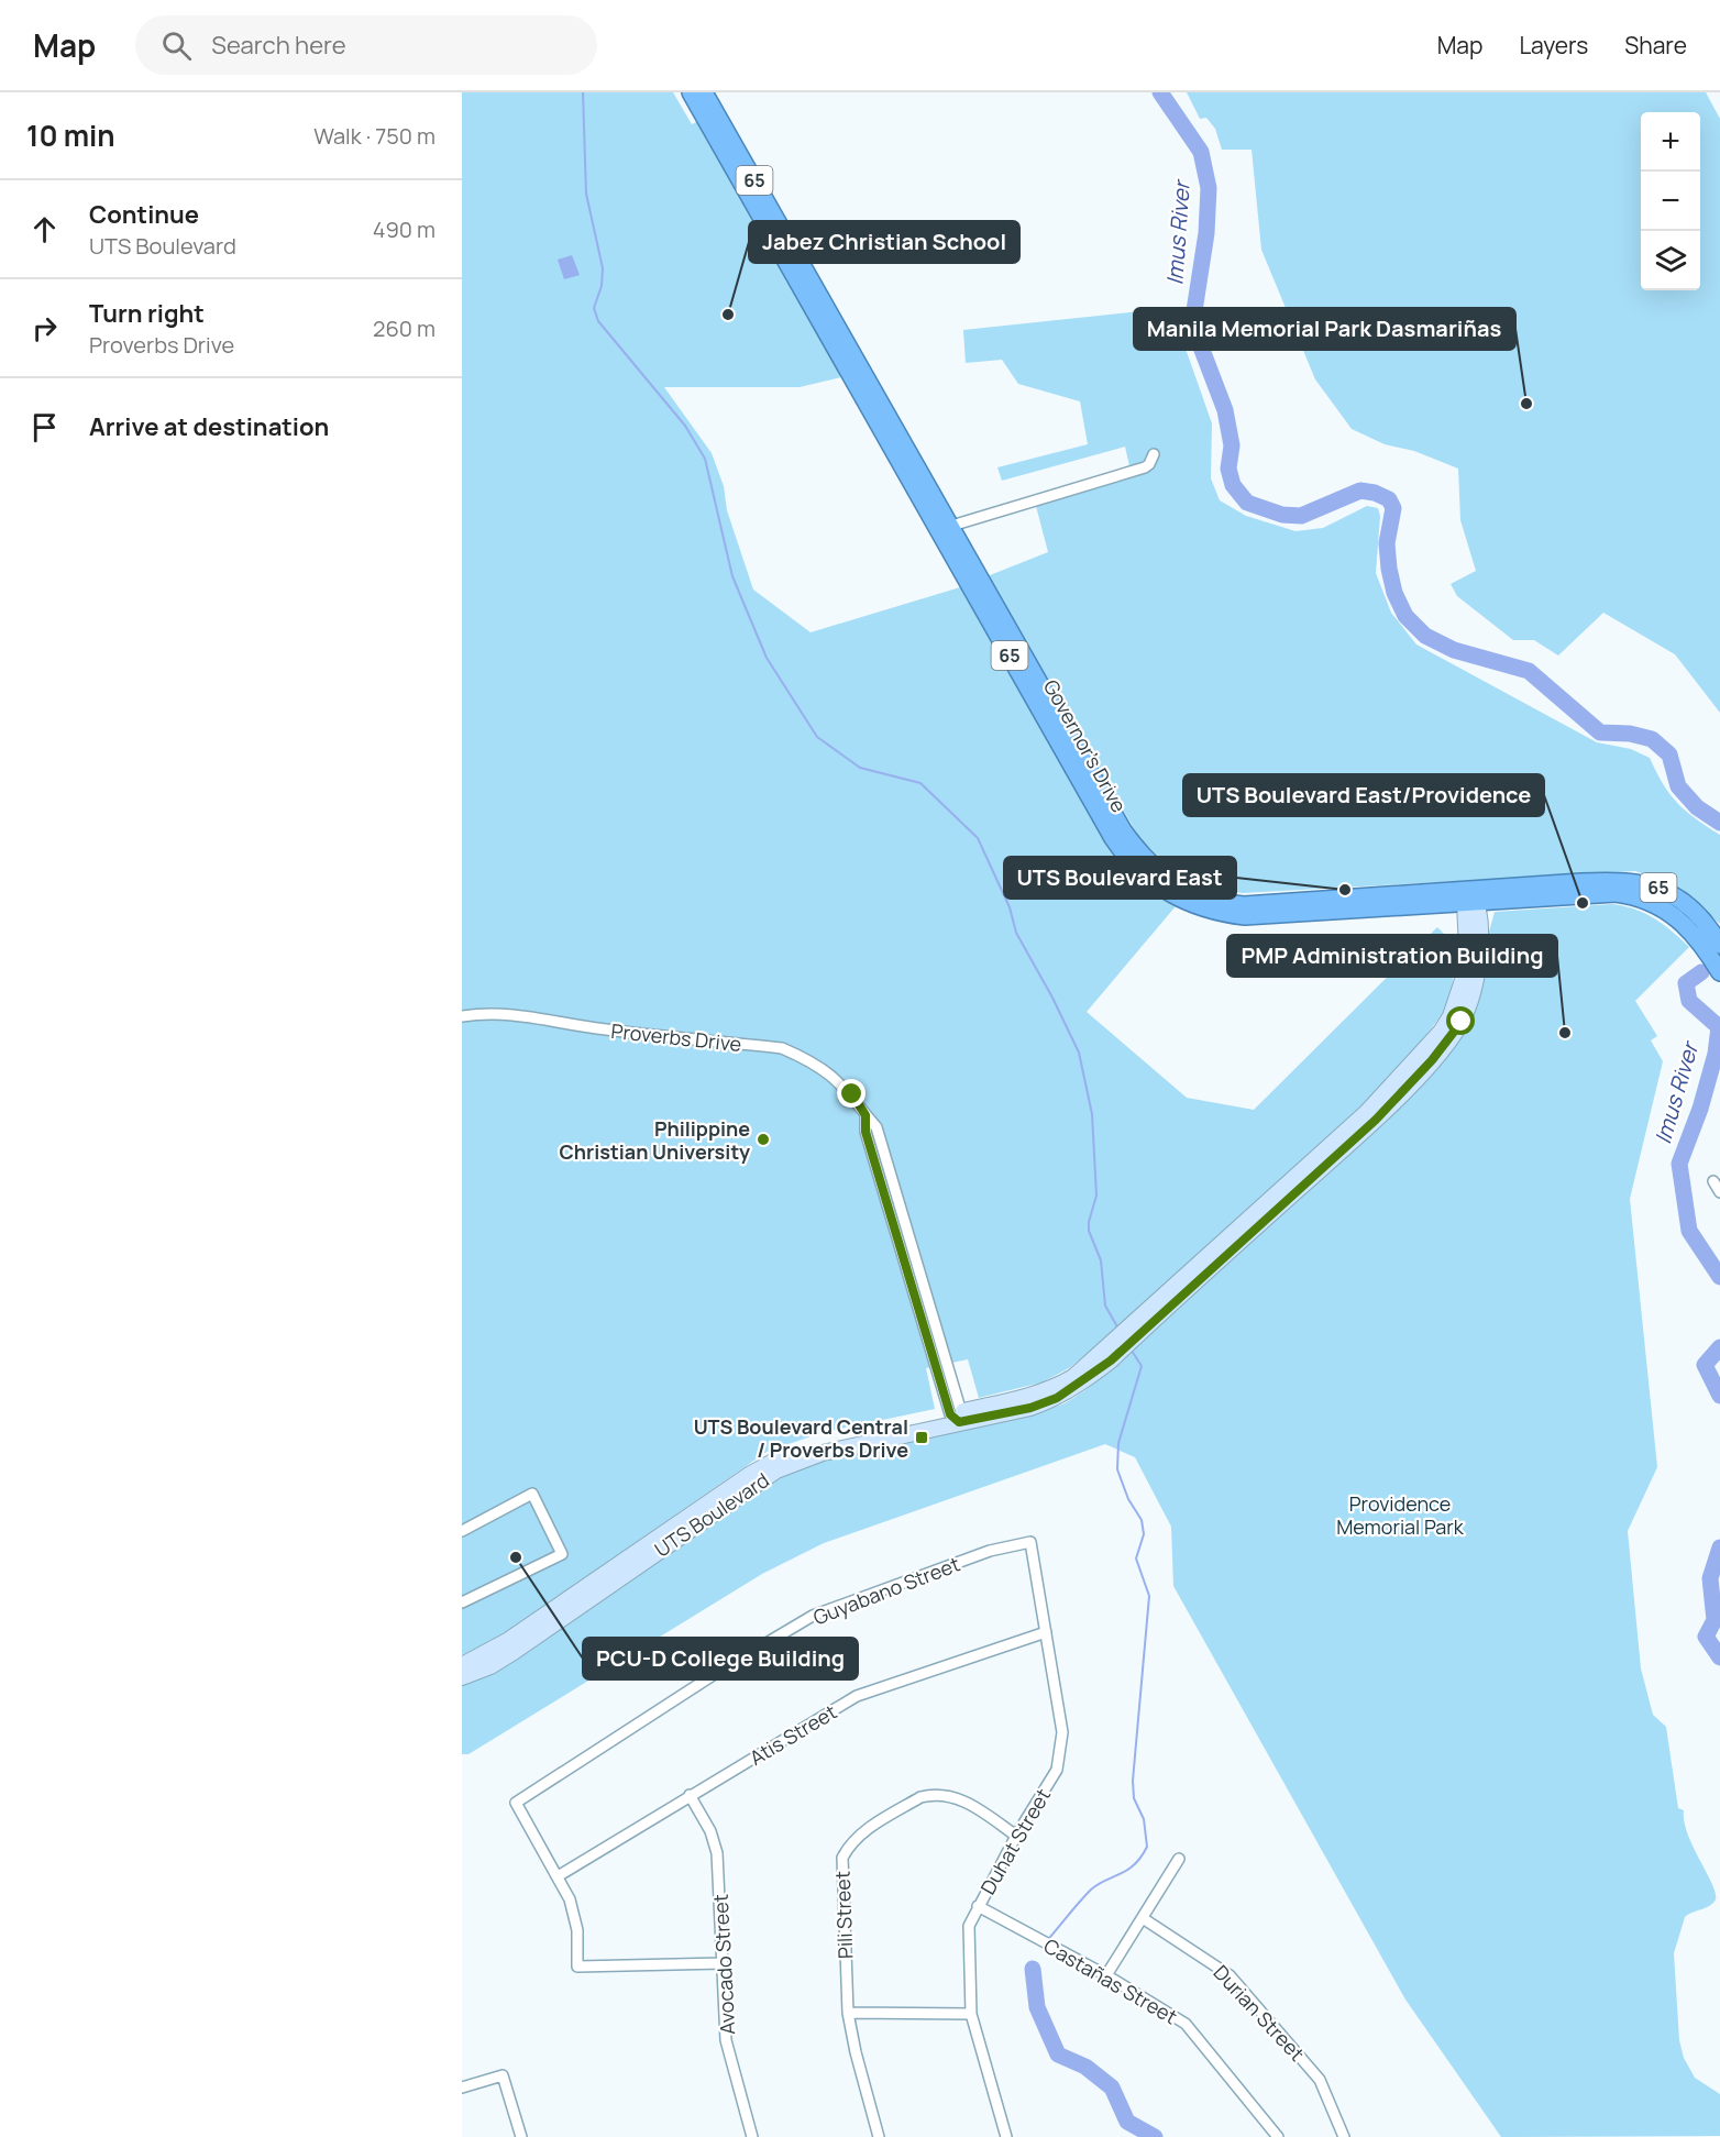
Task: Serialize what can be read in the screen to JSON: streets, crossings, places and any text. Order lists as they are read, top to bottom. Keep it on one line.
{"streets":{"highway":["65","Governor's Drive"],"main road":["UTS Boulevard"],"street":["Proverbs Drive","Guyabano Street","Atis Street","Duhat Street","Pili Street","Avocado Street","Castañas Street","Durian Street"]},"crossings":[["Governor's Drive","UTS Boulevard"],["Proverbs Drive","UTS Boulevard"],["Guyabano Street","Atis Street"],["Guyabano Street","Duhat Street"],["Atis Street","Duhat Street"],["Atis Street","Avocado Street"],["Duhat Street","Pili Street"],["Duhat Street","Castañas Street"]],"water":["Imus River"],"parks":["Providence Memorial Park"],"places":{"other":["Jabez Christian School","Manila Memorial Park Dasmariñas","UTS Boulevard East","UTS Boulevard East/Providence","PMP Administration Building","Philippine Christian University","PCU-D College Building"],"transit":["UTS Boulevard Central / Proverbs Drive"]},"page":{"header":"Map","search":"Search here","nav":["Map","Layers","Share"],"heading":["10 min","Walk · 750 m"],"map_buttons":["+","−"],"list":[["Continue","UTS Boulevard","490 m"],["Turn right","Proverbs Drive","260 m"],"Arrive at destination"]}}
